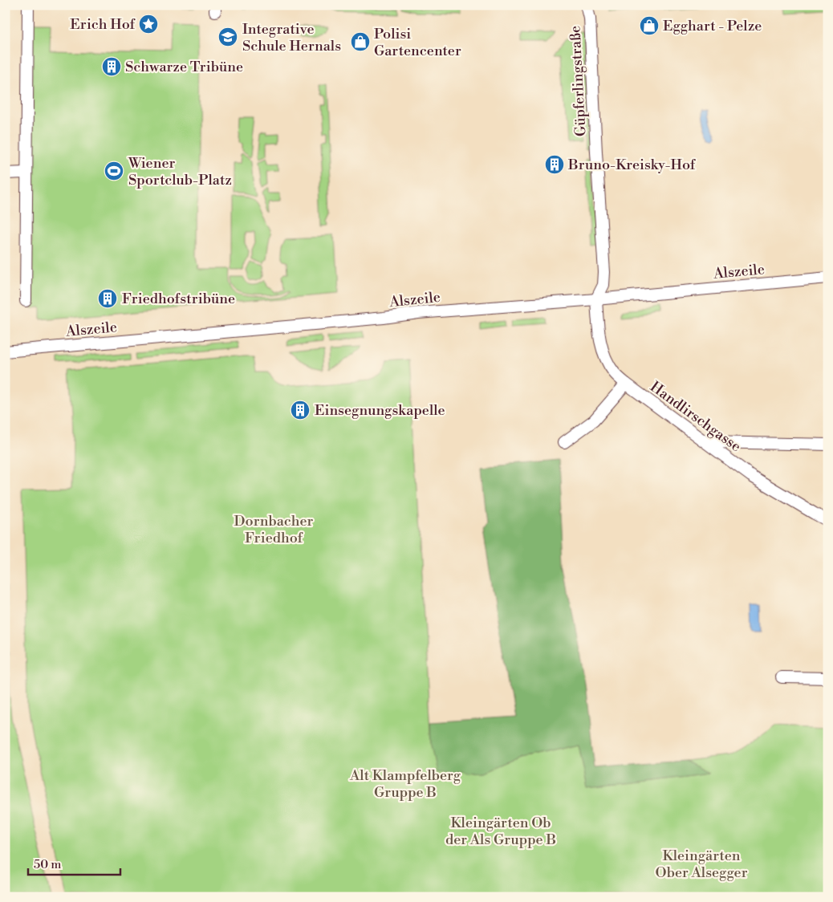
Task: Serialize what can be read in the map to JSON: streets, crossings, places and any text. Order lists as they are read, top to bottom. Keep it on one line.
{"streets":{"street":["Güpferlingstraße","Alszeile","Handlirschgasse"]},"crossings":[["Güpferlingstraße","Alszeile"],["Güpferlingstraße","Handlirschgasse"],["Alszeile","Handlirschgasse"]],"parks":["Dornbacher Friedhof","Alt Klampfelberg Gruppe B","Kleingärten Ob der Als Gruppe B","Kleingärten Ober Alsegger"],"places":{"place":["Erich Hof"],"shop":["Egghart - Pelze","Polisi Gartencenter"],"school or university":["Integrative Schule Hernals"],"building":["Schwarze Tribüne","Bruno-Kreisky-Hof","Friedhofstribüne","Einsegnungskapelle"],"sports":["Wiener Sportclub-Platz"]},"scale_bar":"50 m"}
